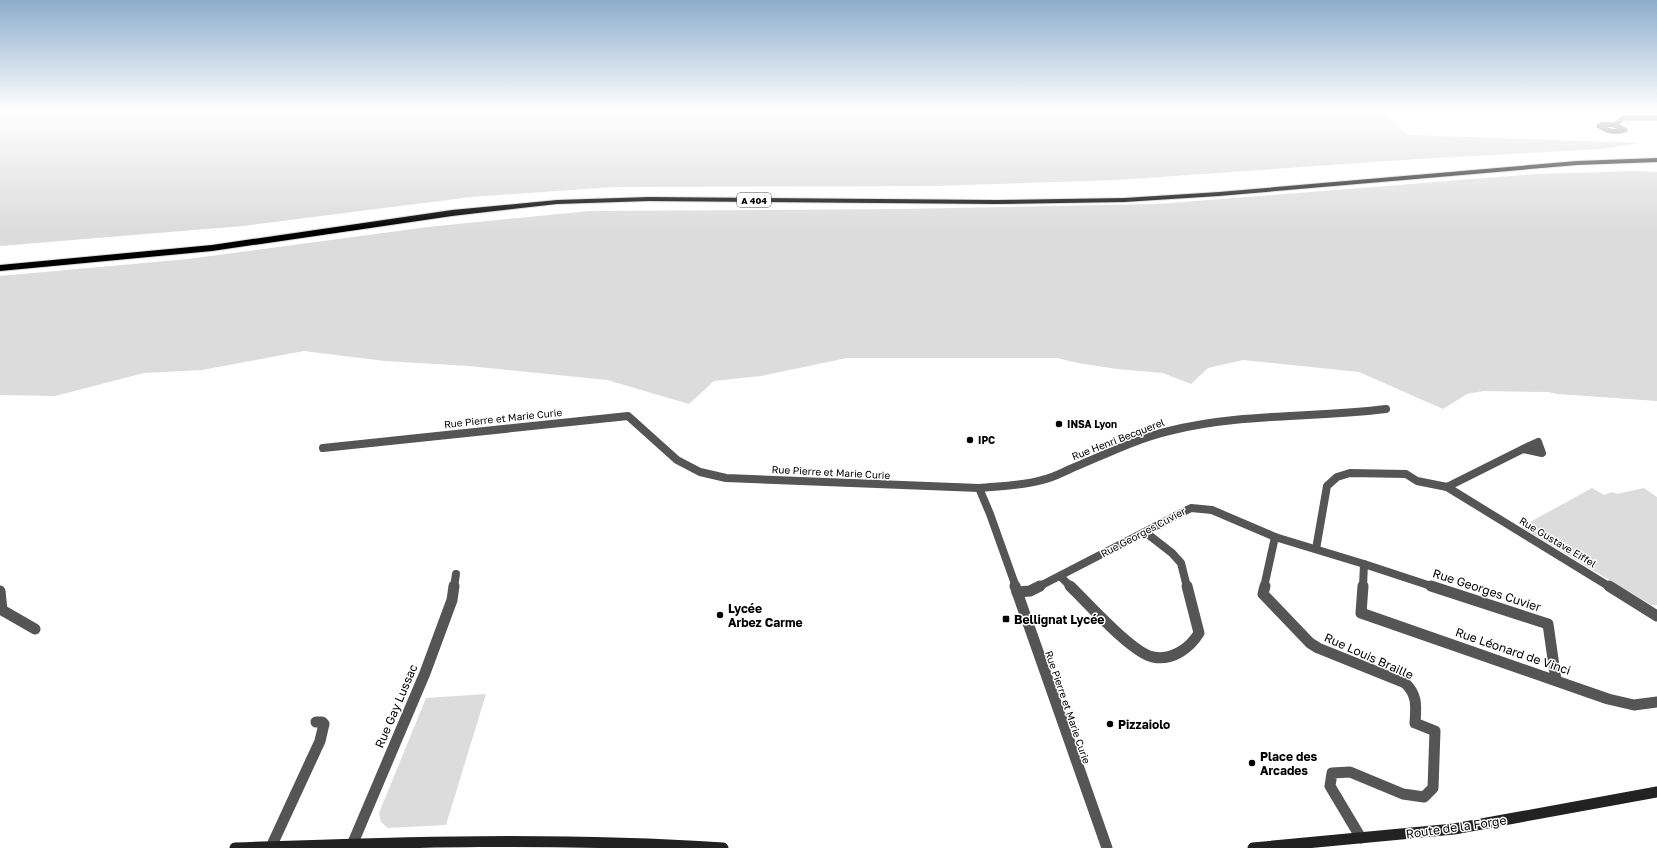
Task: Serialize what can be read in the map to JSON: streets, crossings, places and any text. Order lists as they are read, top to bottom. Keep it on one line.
{"streets":{"highway":["A 404"],"main road":["Route de la Forge"],"street":["Rue Pierre et Marie Curie","Rue Henri Becquerel","Rue Georges Cuvier","Rue Gustave Eiffel","Rue Léonard de Vinci","Rue Louis Braille","Rue Gay Lussac"]},"crossings":[["Rue Pierre et Marie Curie","Rue Henri Becquerel"],["Rue Pierre et Marie Curie","Rue Georges Cuvier"],["Rue Georges Cuvier","Rue Gustave Eiffel"],["Rue Georges Cuvier","Rue Léonard de Vinci"],["Rue Georges Cuvier","Rue Louis Braille"],["Rue Louis Braille","Route de la Forge"]],"places":{"other":["INSA Lyon","IPC","Lycée Arbez Carme","Pizzaiolo","Place des Arcades"],"transit":["Bellignat Lycée"]}}
